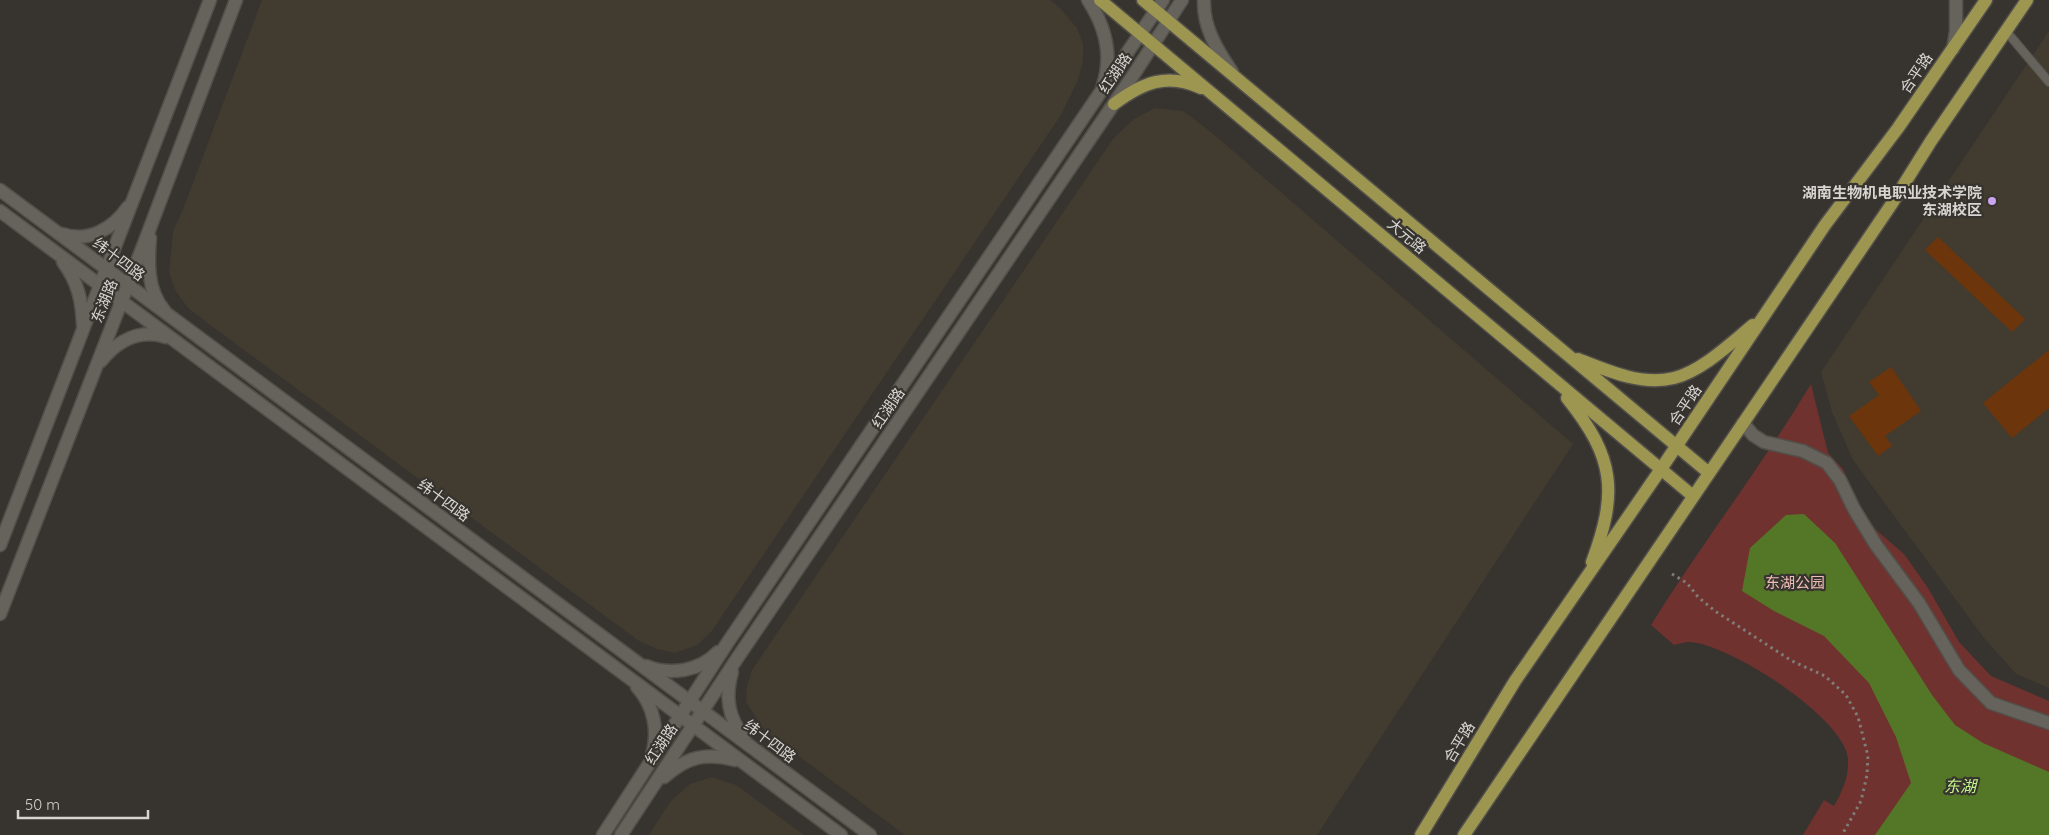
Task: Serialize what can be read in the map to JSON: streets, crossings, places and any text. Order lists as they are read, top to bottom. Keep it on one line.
{"streets":{"main road":["红湖路","合平路","大元路","纬十四路","东湖路"]},"crossings":[["红湖路","大元路"],["红湖路","纬十四路"],["合平路","大元路"],["纬十四路","东湖路"]],"water":["东湖"],"parks":["东湖公园"],"places":["湖南生物机电职业技术学院 东湖校区"],"scale_bar":"50 m"}
